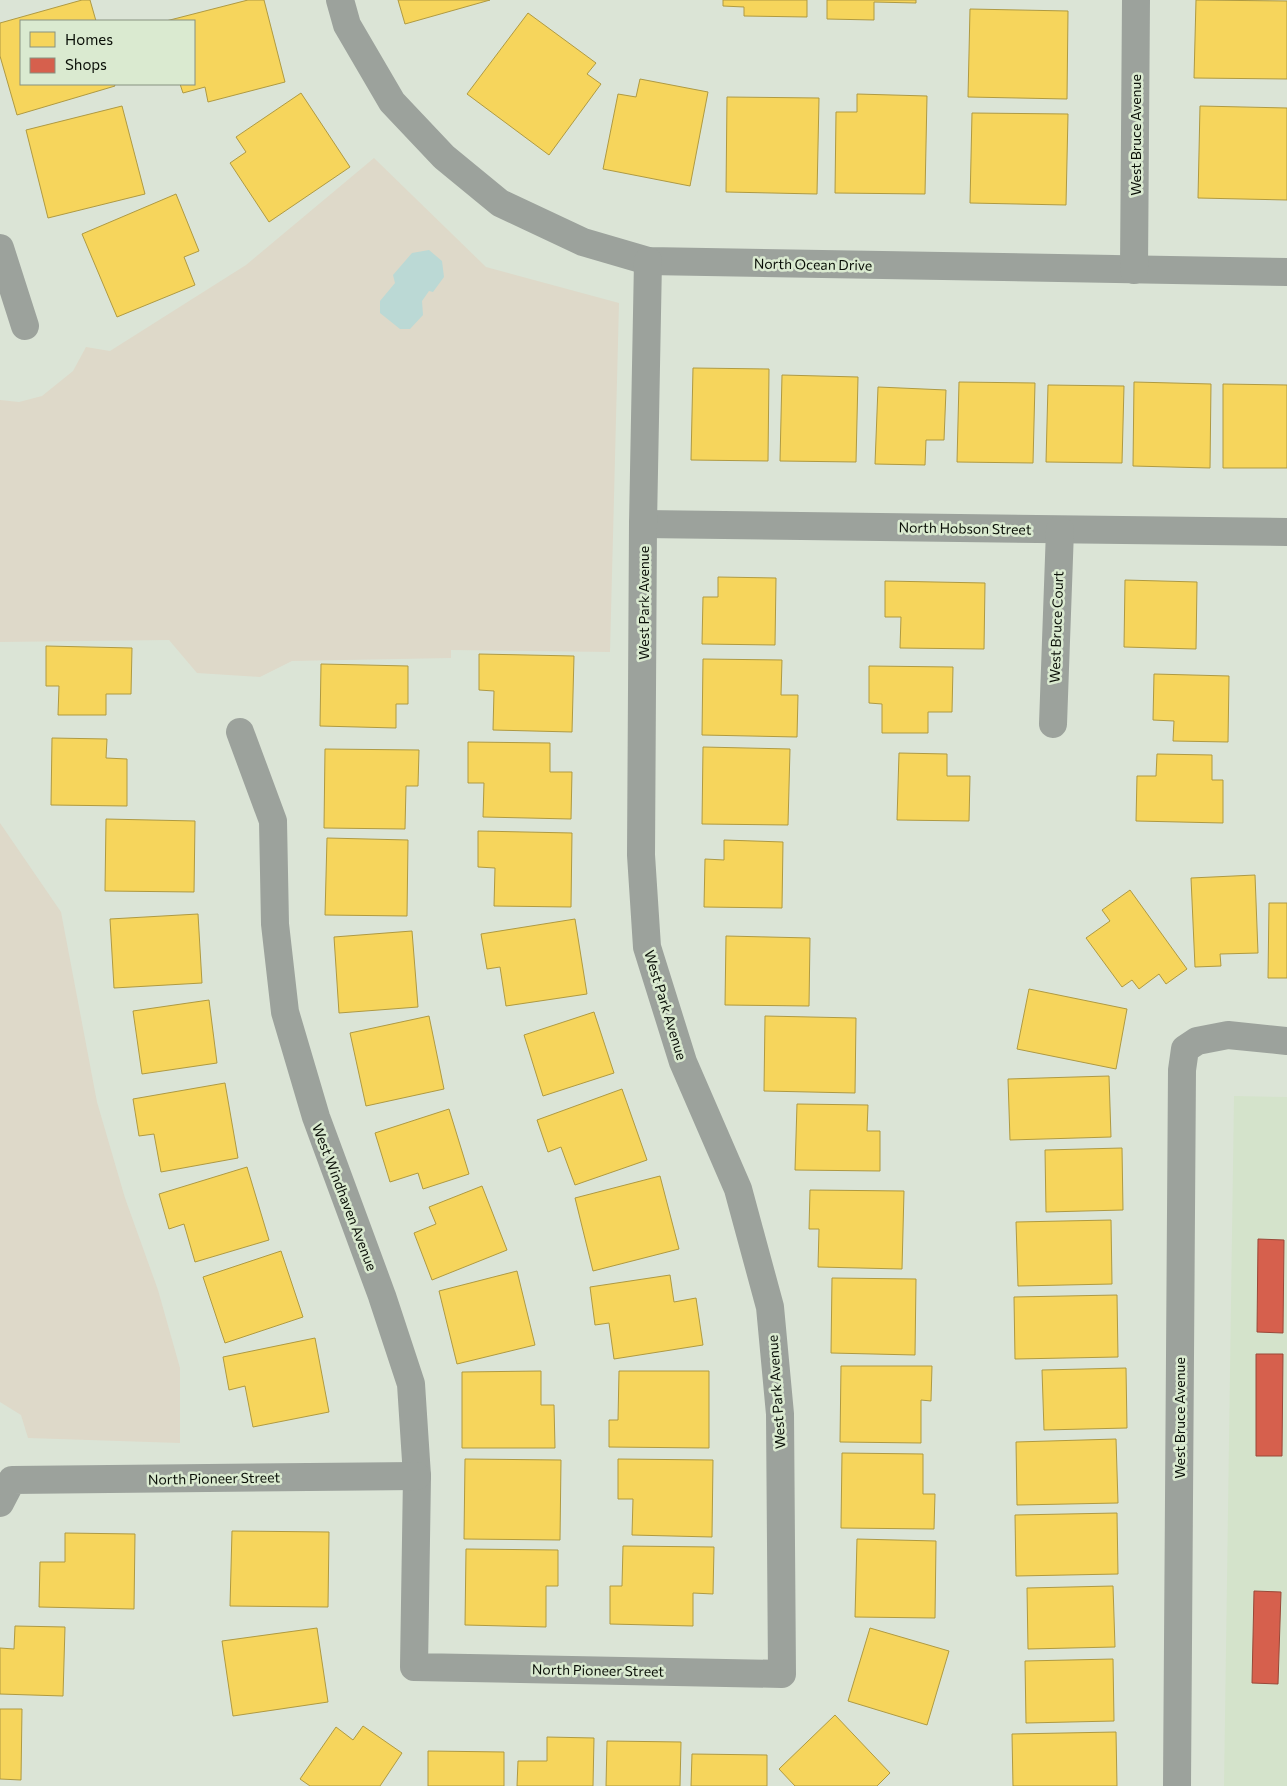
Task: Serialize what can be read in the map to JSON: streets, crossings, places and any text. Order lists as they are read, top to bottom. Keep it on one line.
{"streets":{"street":["West Bruce Avenue","North Ocean Drive","North Hobson Street","West Park Avenue","West Bruce Court","West Windhaven Avenue","North Pioneer Street"]},"crossings":[["West Bruce Avenue","North Ocean Drive"],["North Ocean Drive","West Park Avenue"],["North Hobson Street","West Park Avenue"],["North Hobson Street","West Bruce Court"],["West Park Avenue","North Pioneer Street"],["West Windhaven Avenue","North Pioneer Street"]],"legend":["Homes","Shops"]}
